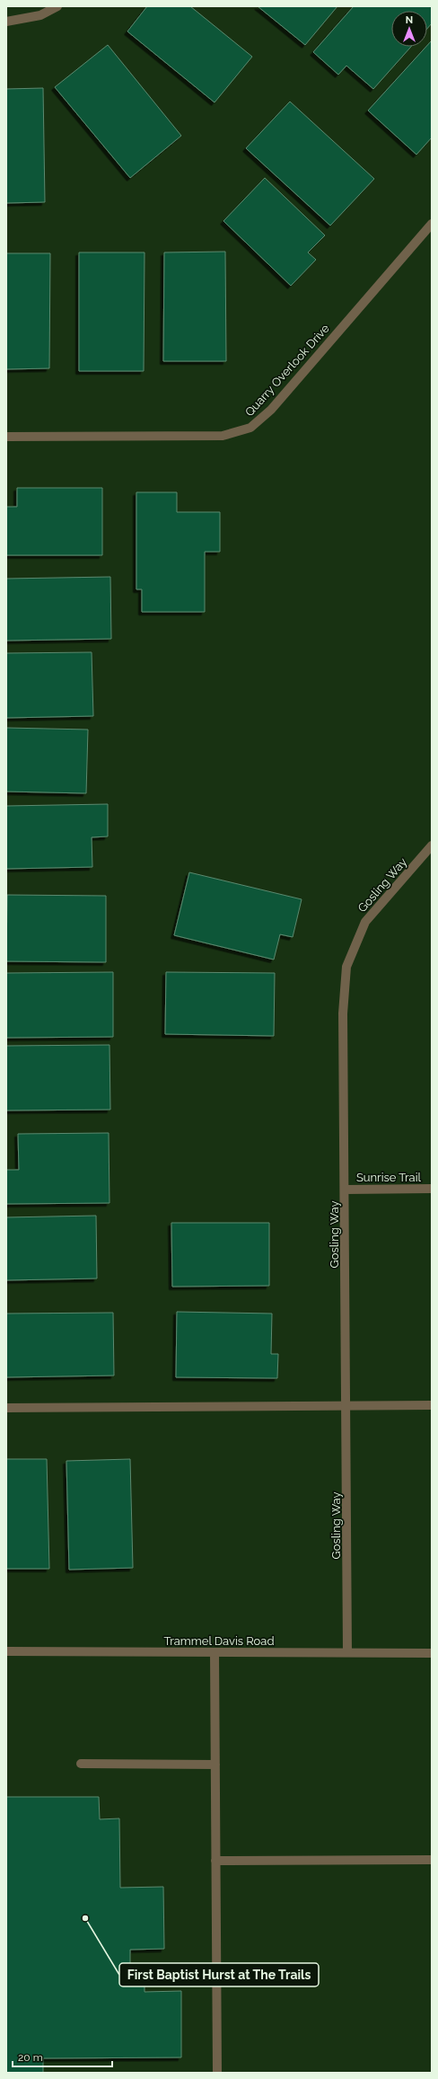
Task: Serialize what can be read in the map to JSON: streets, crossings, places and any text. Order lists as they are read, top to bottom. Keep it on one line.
{"streets":{"street":["Quarry Overlook Drive","Gosling Way","Sunrise Trail","Trammel Davis Road"]},"crossings":[["Gosling Way","Sunrise Trail"],["Gosling Way","Trammel Davis Road"]],"places":["First Baptist Hurst at The Trails"],"scale_bar":"20 m","north":"top"}
